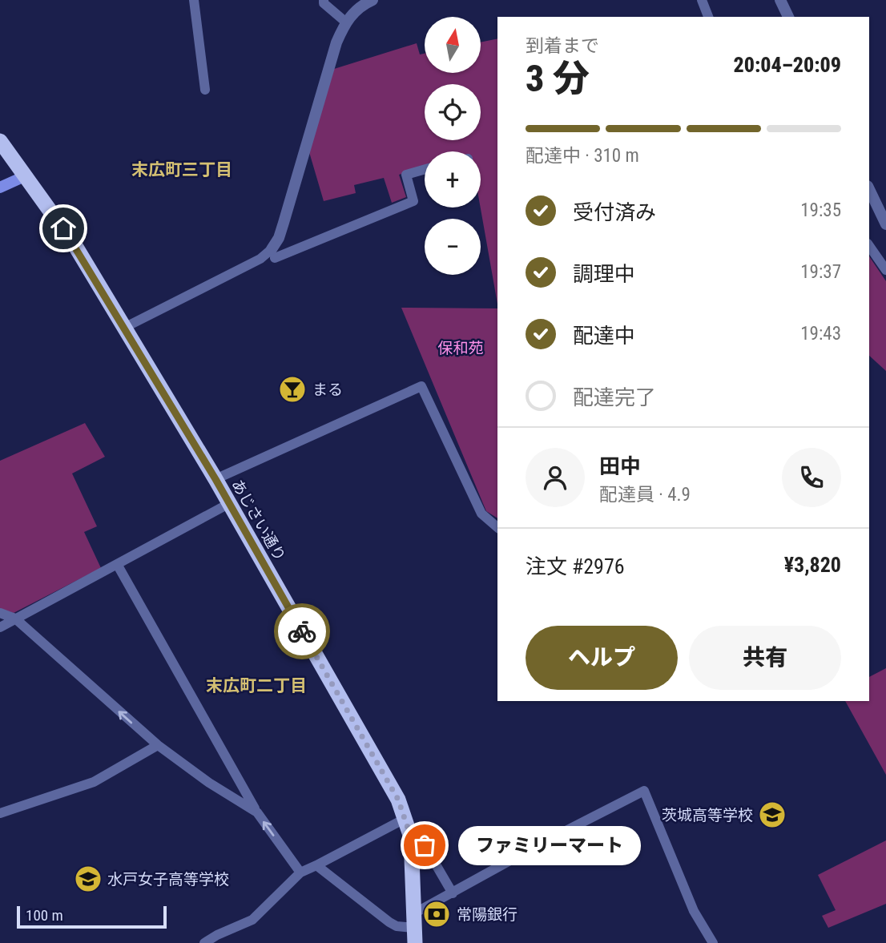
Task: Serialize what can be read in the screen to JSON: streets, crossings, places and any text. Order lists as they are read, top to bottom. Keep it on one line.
{"streets":{"highway":["あじさい通り"]},"districts":["末広町三丁目","末広町二丁目"],"parks":["保和苑"],"places":{"bar":["まる"],"school or university":["茨城高等学校","水戸女子高等学校"],"other":["ファミリーマート"],"bank":["常陽銀行"]},"scale_bar":"100 m","north":"top","page":{"map_buttons":["+","−"],"heading":["3 分","到着まで","20:04–20:09"],"panel":["田中","配達員 · 4.9","注文 #2976","¥3,820"],"bar":"配達中 · 310 m","list":[["受付済み","19:35"],["調理中","19:37"],["配達中","19:43"],"配達完了"],"buttons":["ヘルプ","共有"],"bubble":"ファミリーマート","scale":"100 m"}}
